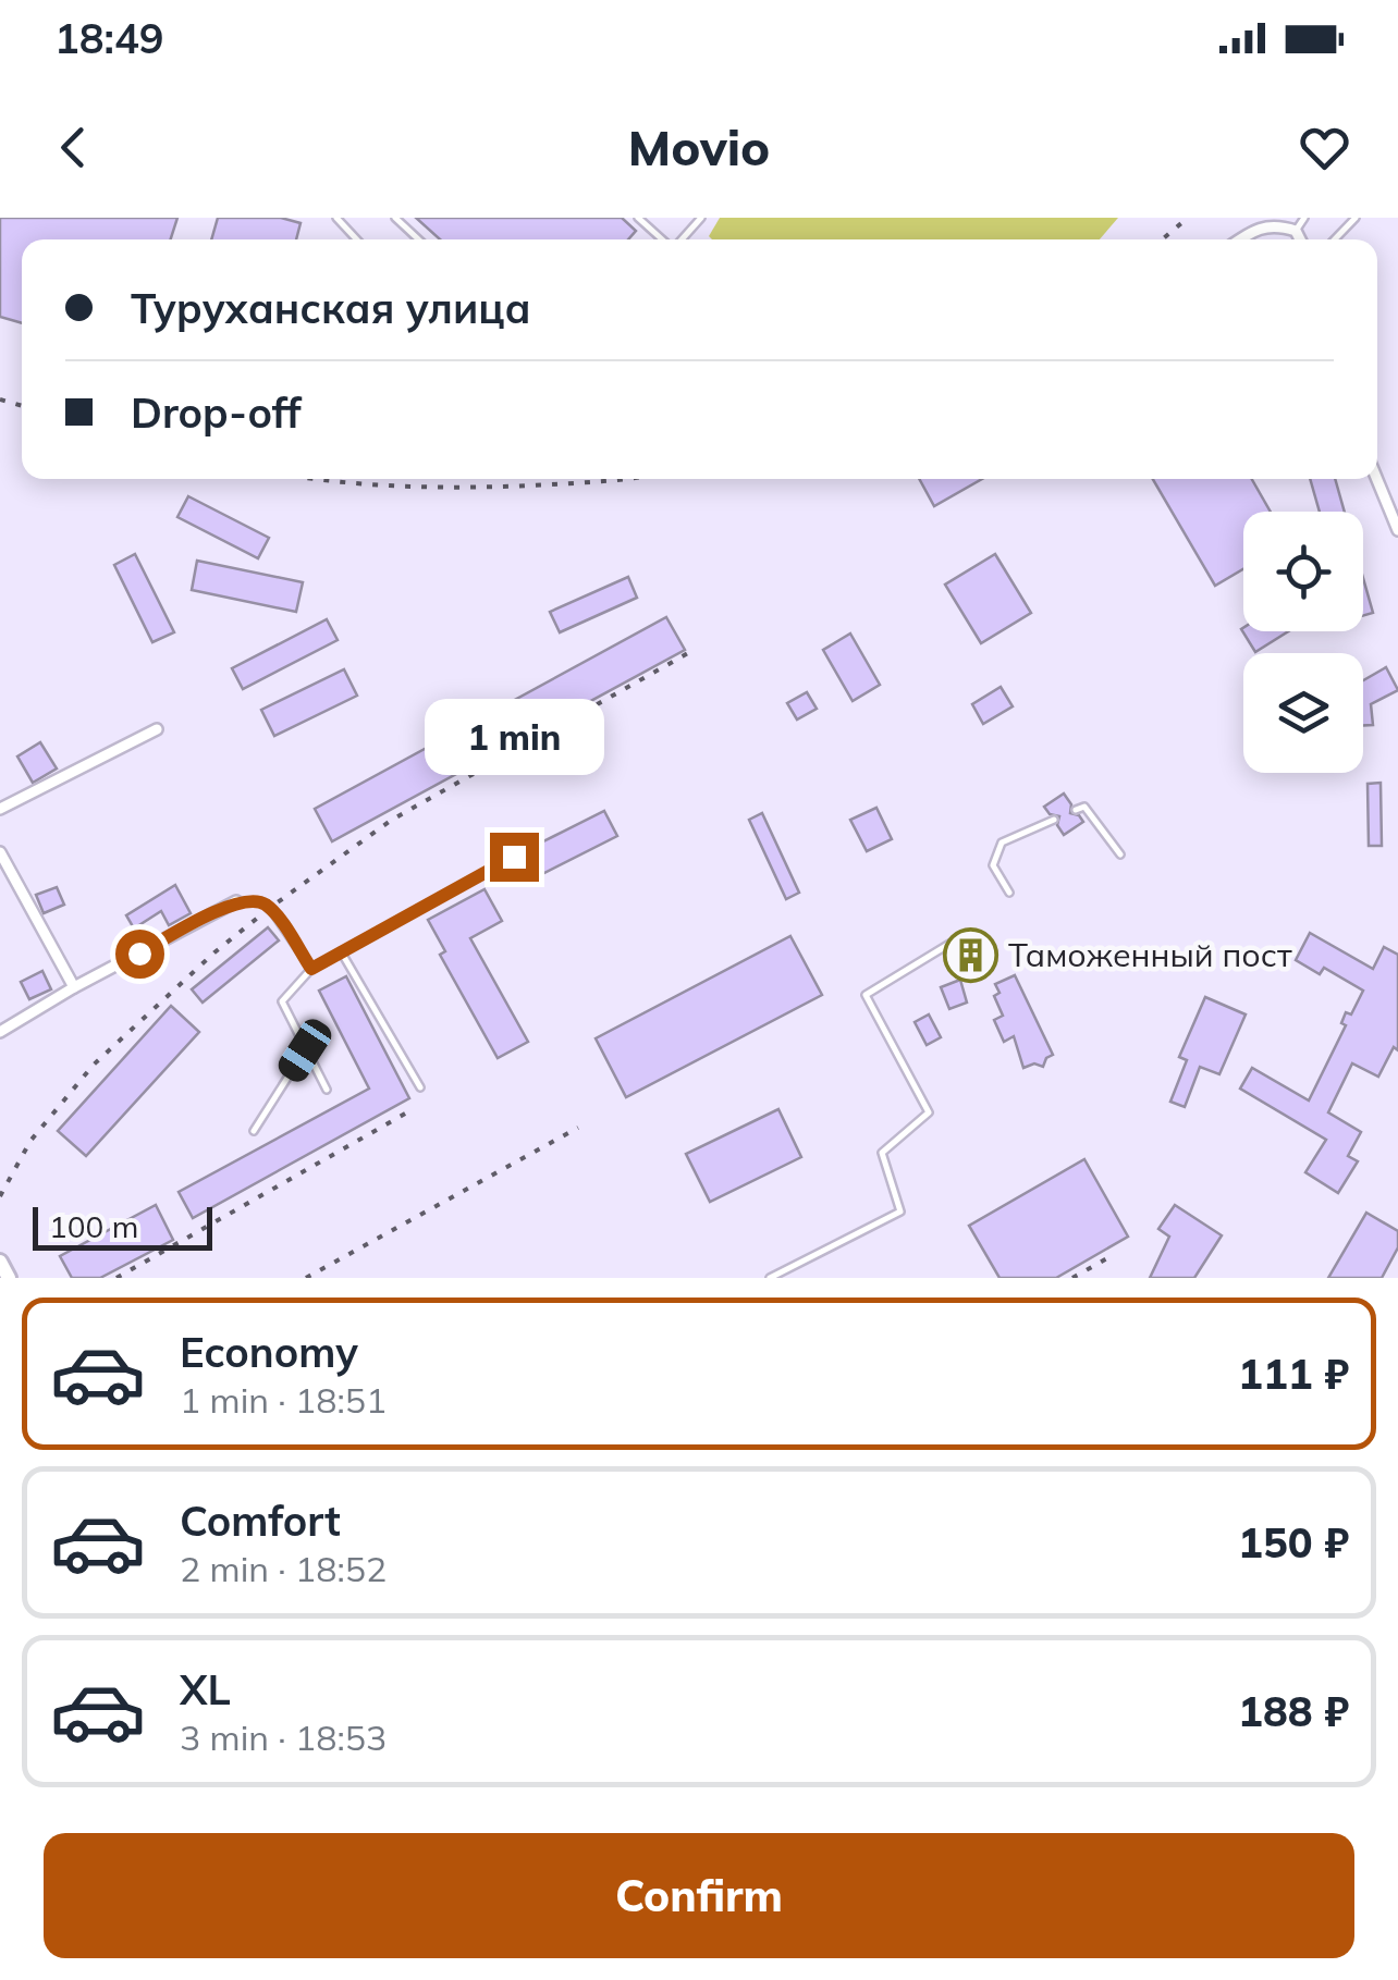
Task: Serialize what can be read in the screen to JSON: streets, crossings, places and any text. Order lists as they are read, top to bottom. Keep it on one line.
{"places":{"building":["Таможенный пост"]},"scale_bar":"100 m","page":{"status":"18:49","header":"Movio","banner":["Туруханская улица","Drop-off"],"bubble":"1 min","scale":"100 m","list":[{"name":"Economy","note":"1 min · 18:51","value":"111 ₽"},{"name":"Comfort","note":"2 min · 18:52","value":"150 ₽"},{"name":"XL","note":"3 min · 18:53","value":"188 ₽"}],"buttons":"Confirm"}}
